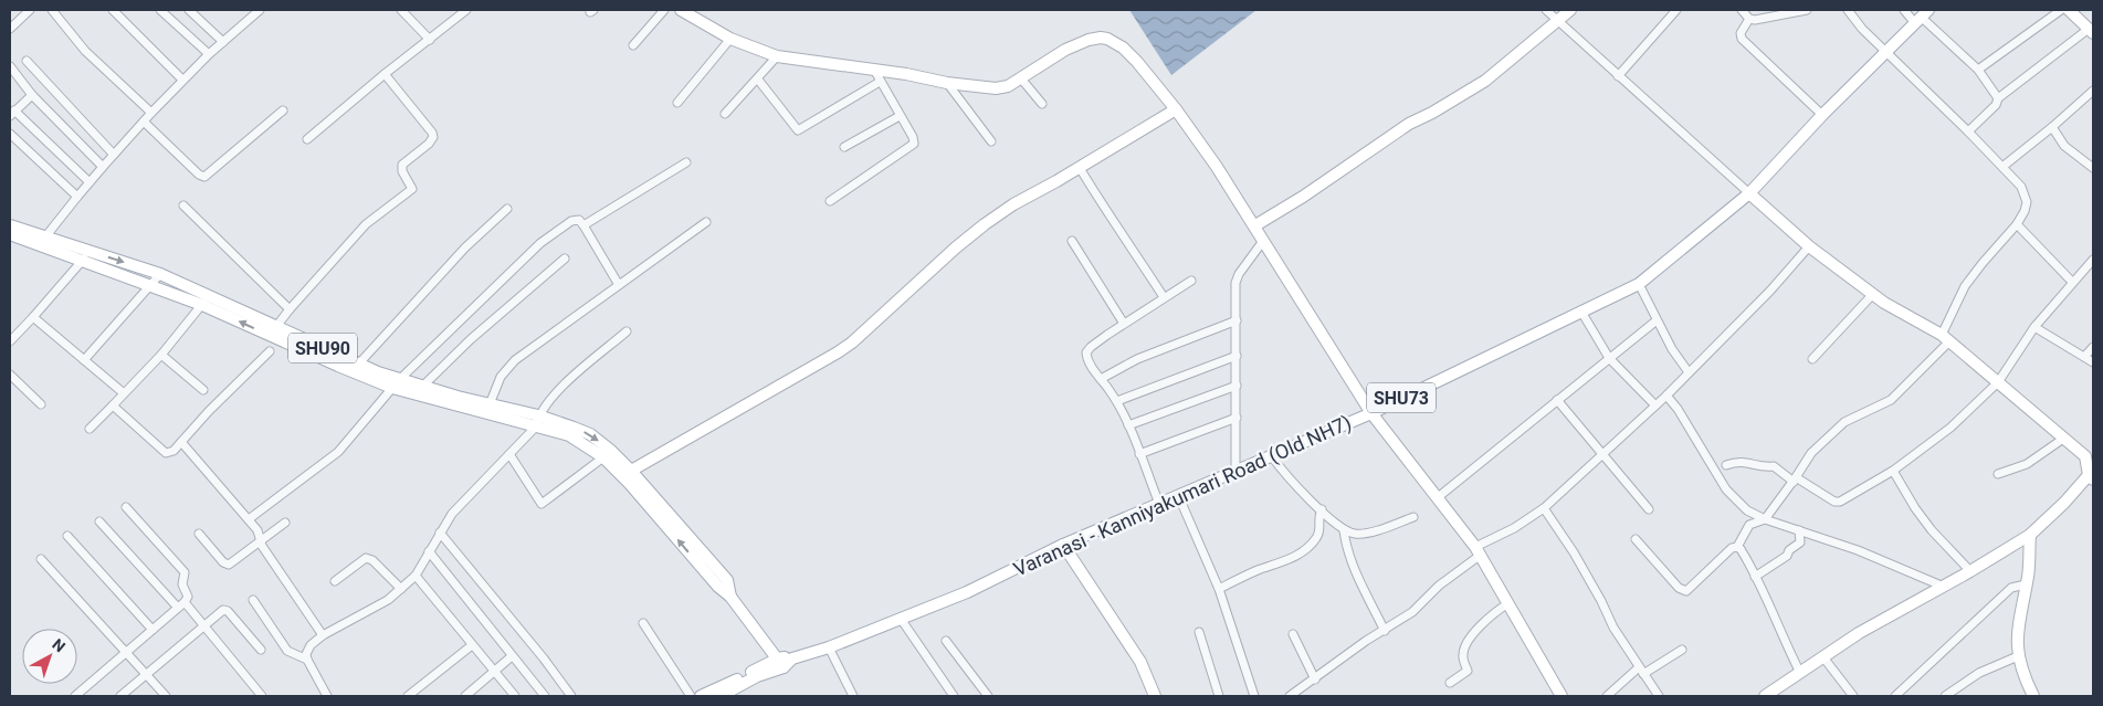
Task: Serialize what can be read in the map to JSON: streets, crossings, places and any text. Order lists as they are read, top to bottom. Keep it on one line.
{"streets":{"main road":["SHU90","SHU73","Varanasi - Kanniyakumari Road (Old NH7)"]},"crossings":[["SHU90","Varanasi - Kanniyakumari Road (Old NH7)"]],"north":"top right"}
